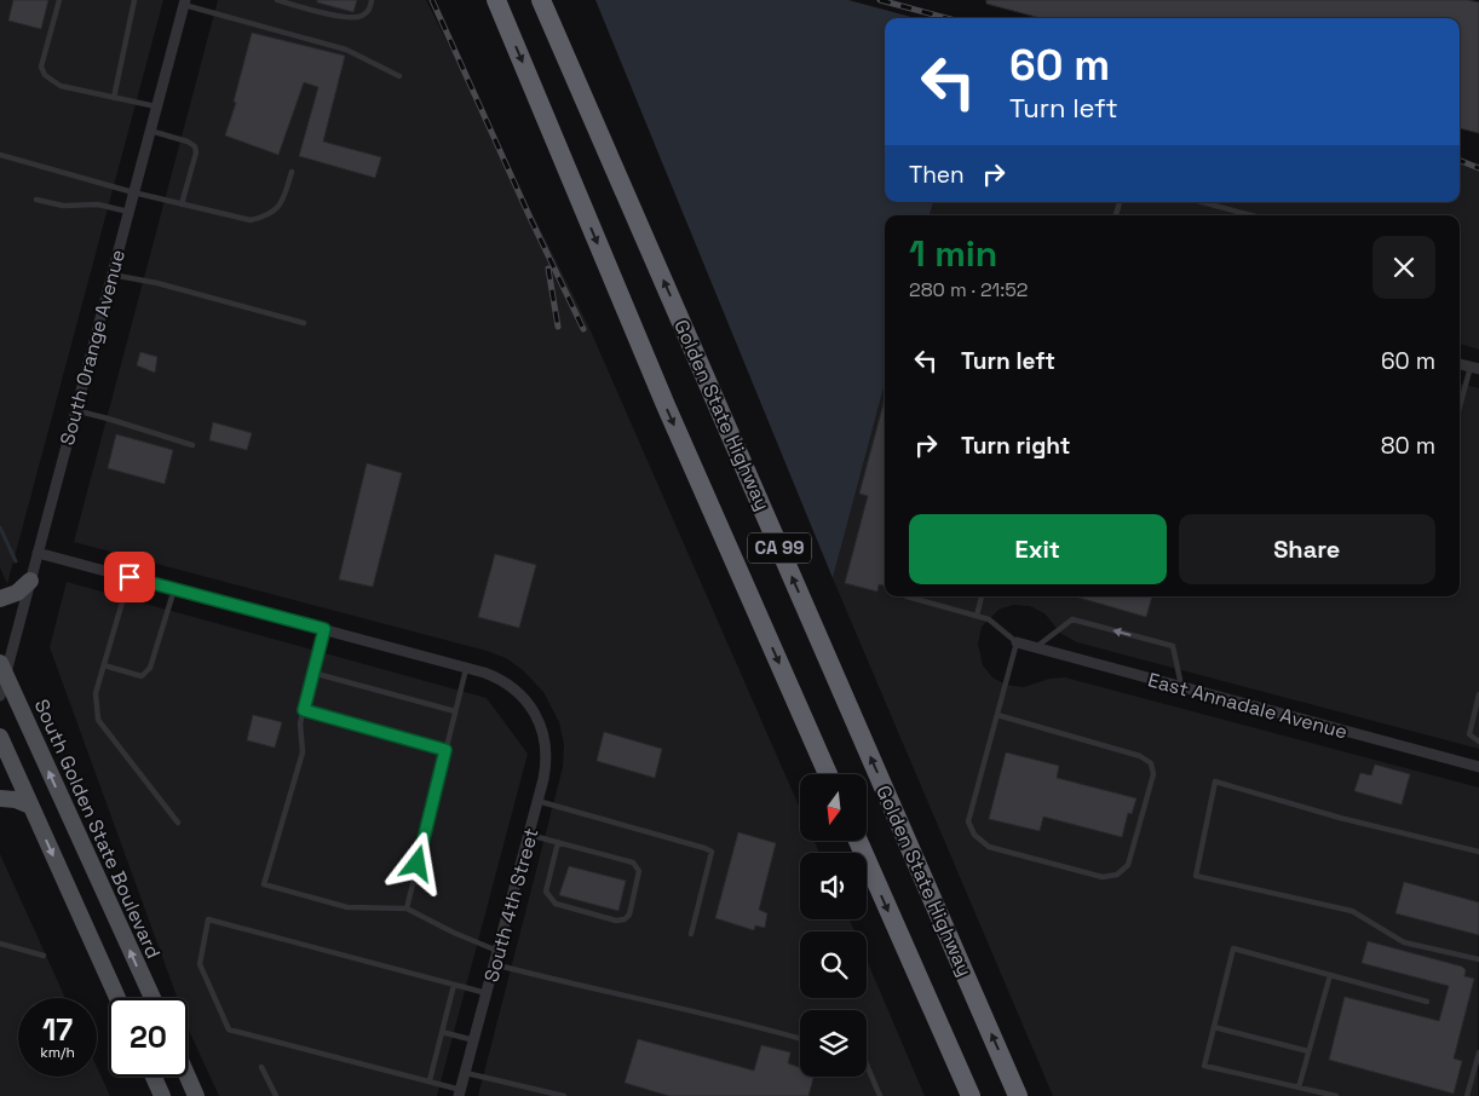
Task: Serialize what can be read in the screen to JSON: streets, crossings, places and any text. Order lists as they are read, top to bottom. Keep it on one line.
{"streets":{"highway":["Golden State Highway","CA 99"],"main road":["South Golden State Boulevard"],"street":["South Orange Avenue","East Annadale Avenue","South 4th Street"]},"crossings":[["South Orange Avenue","South Golden State Boulevard"]],"north":"bottom","page":{"turn":["60 m","Turn left"],"then":"Then","heading":["1 min","280 m · 21:52"],"list":[{"name":"Turn left","value":"60 m"},{"name":"Turn right","value":"80 m"}],"buttons":["Exit","Share"],"speed":"17 km/h","limit":"20"}}
